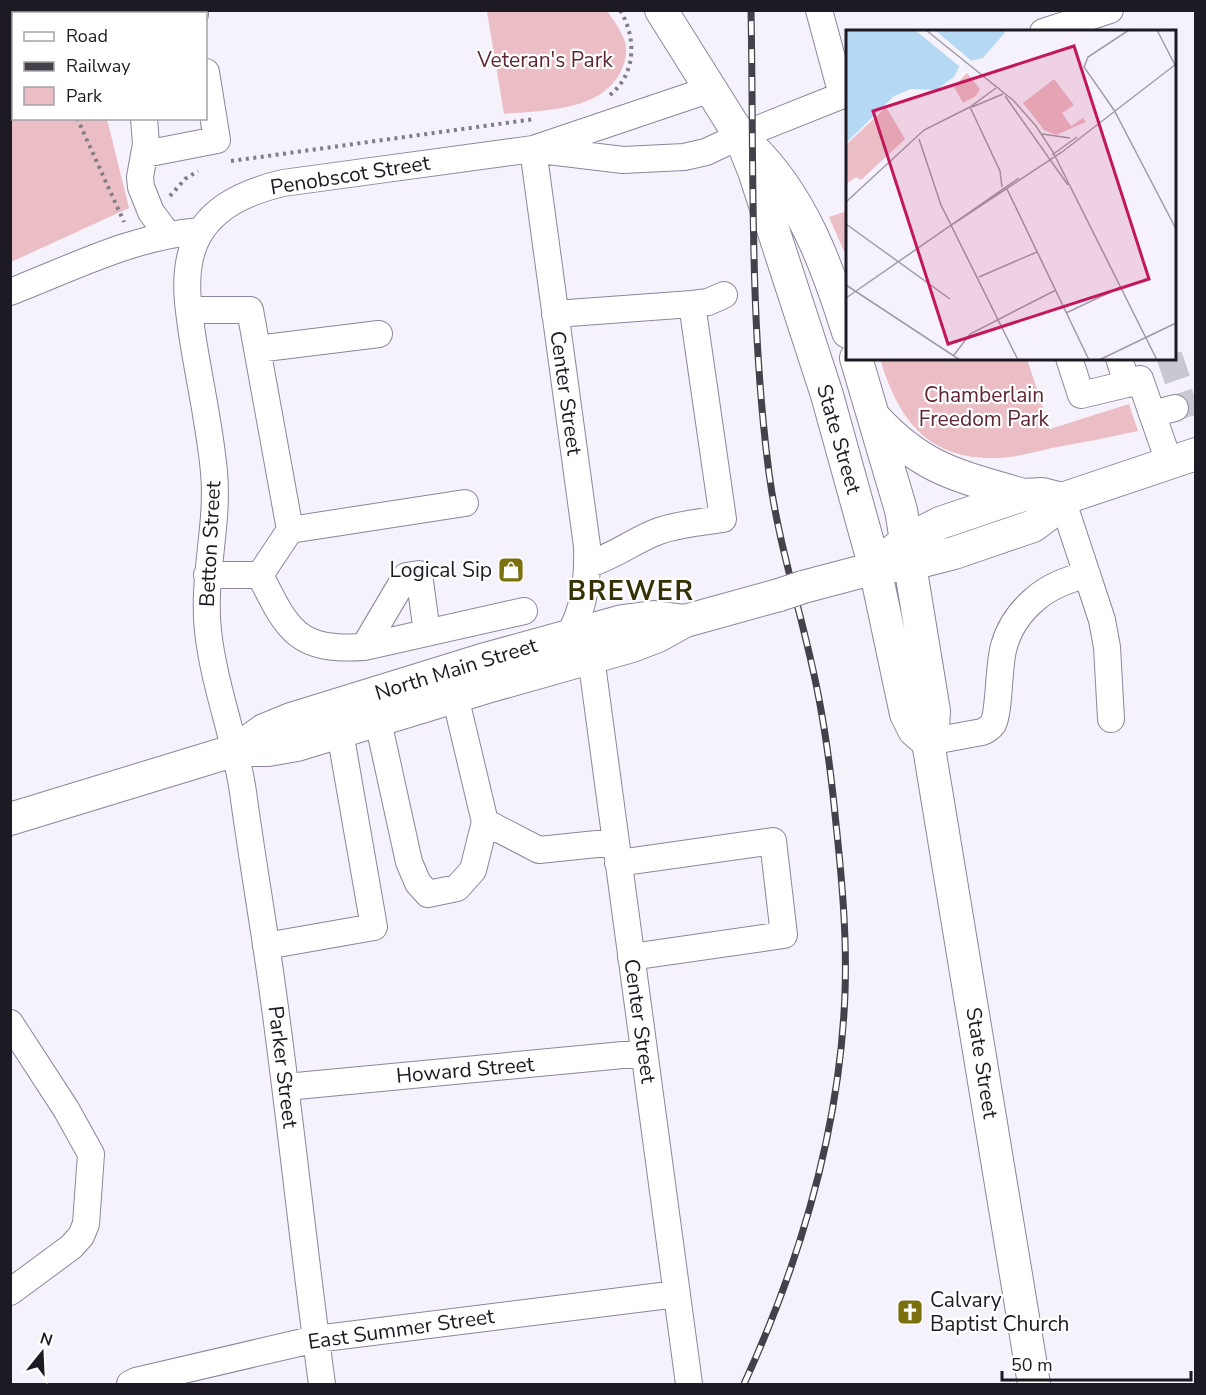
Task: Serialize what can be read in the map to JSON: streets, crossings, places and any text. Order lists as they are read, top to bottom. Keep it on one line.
{"streets":{"main road":["State Street","North Main Street"],"street":["Penobscot Street","Center Street","Betton Street","Parker Street","Howard Street","East Summer Street"]},"crossings":[["Penobscot Street","Center Street"],["Penobscot Street","Betton Street"],["Center Street","North Main Street"],["Center Street","Howard Street"],["Center Street","East Summer Street"],["State Street","North Main Street"],["Betton Street","North Main Street"],["Betton Street","Parker Street"],["North Main Street","Parker Street"],["Parker Street","Howard Street"],["Parker Street","East Summer Street"]],"districts":["BREWER"],"parks":["Veteran's Park","Chamberlain Freedom Park"],"places":{"shop":["Logical Sip"],"church":["Calvary Baptist Church"]},"legend":["Road","Railway","Park"],"scale_bar":"50 m","north":"top"}
